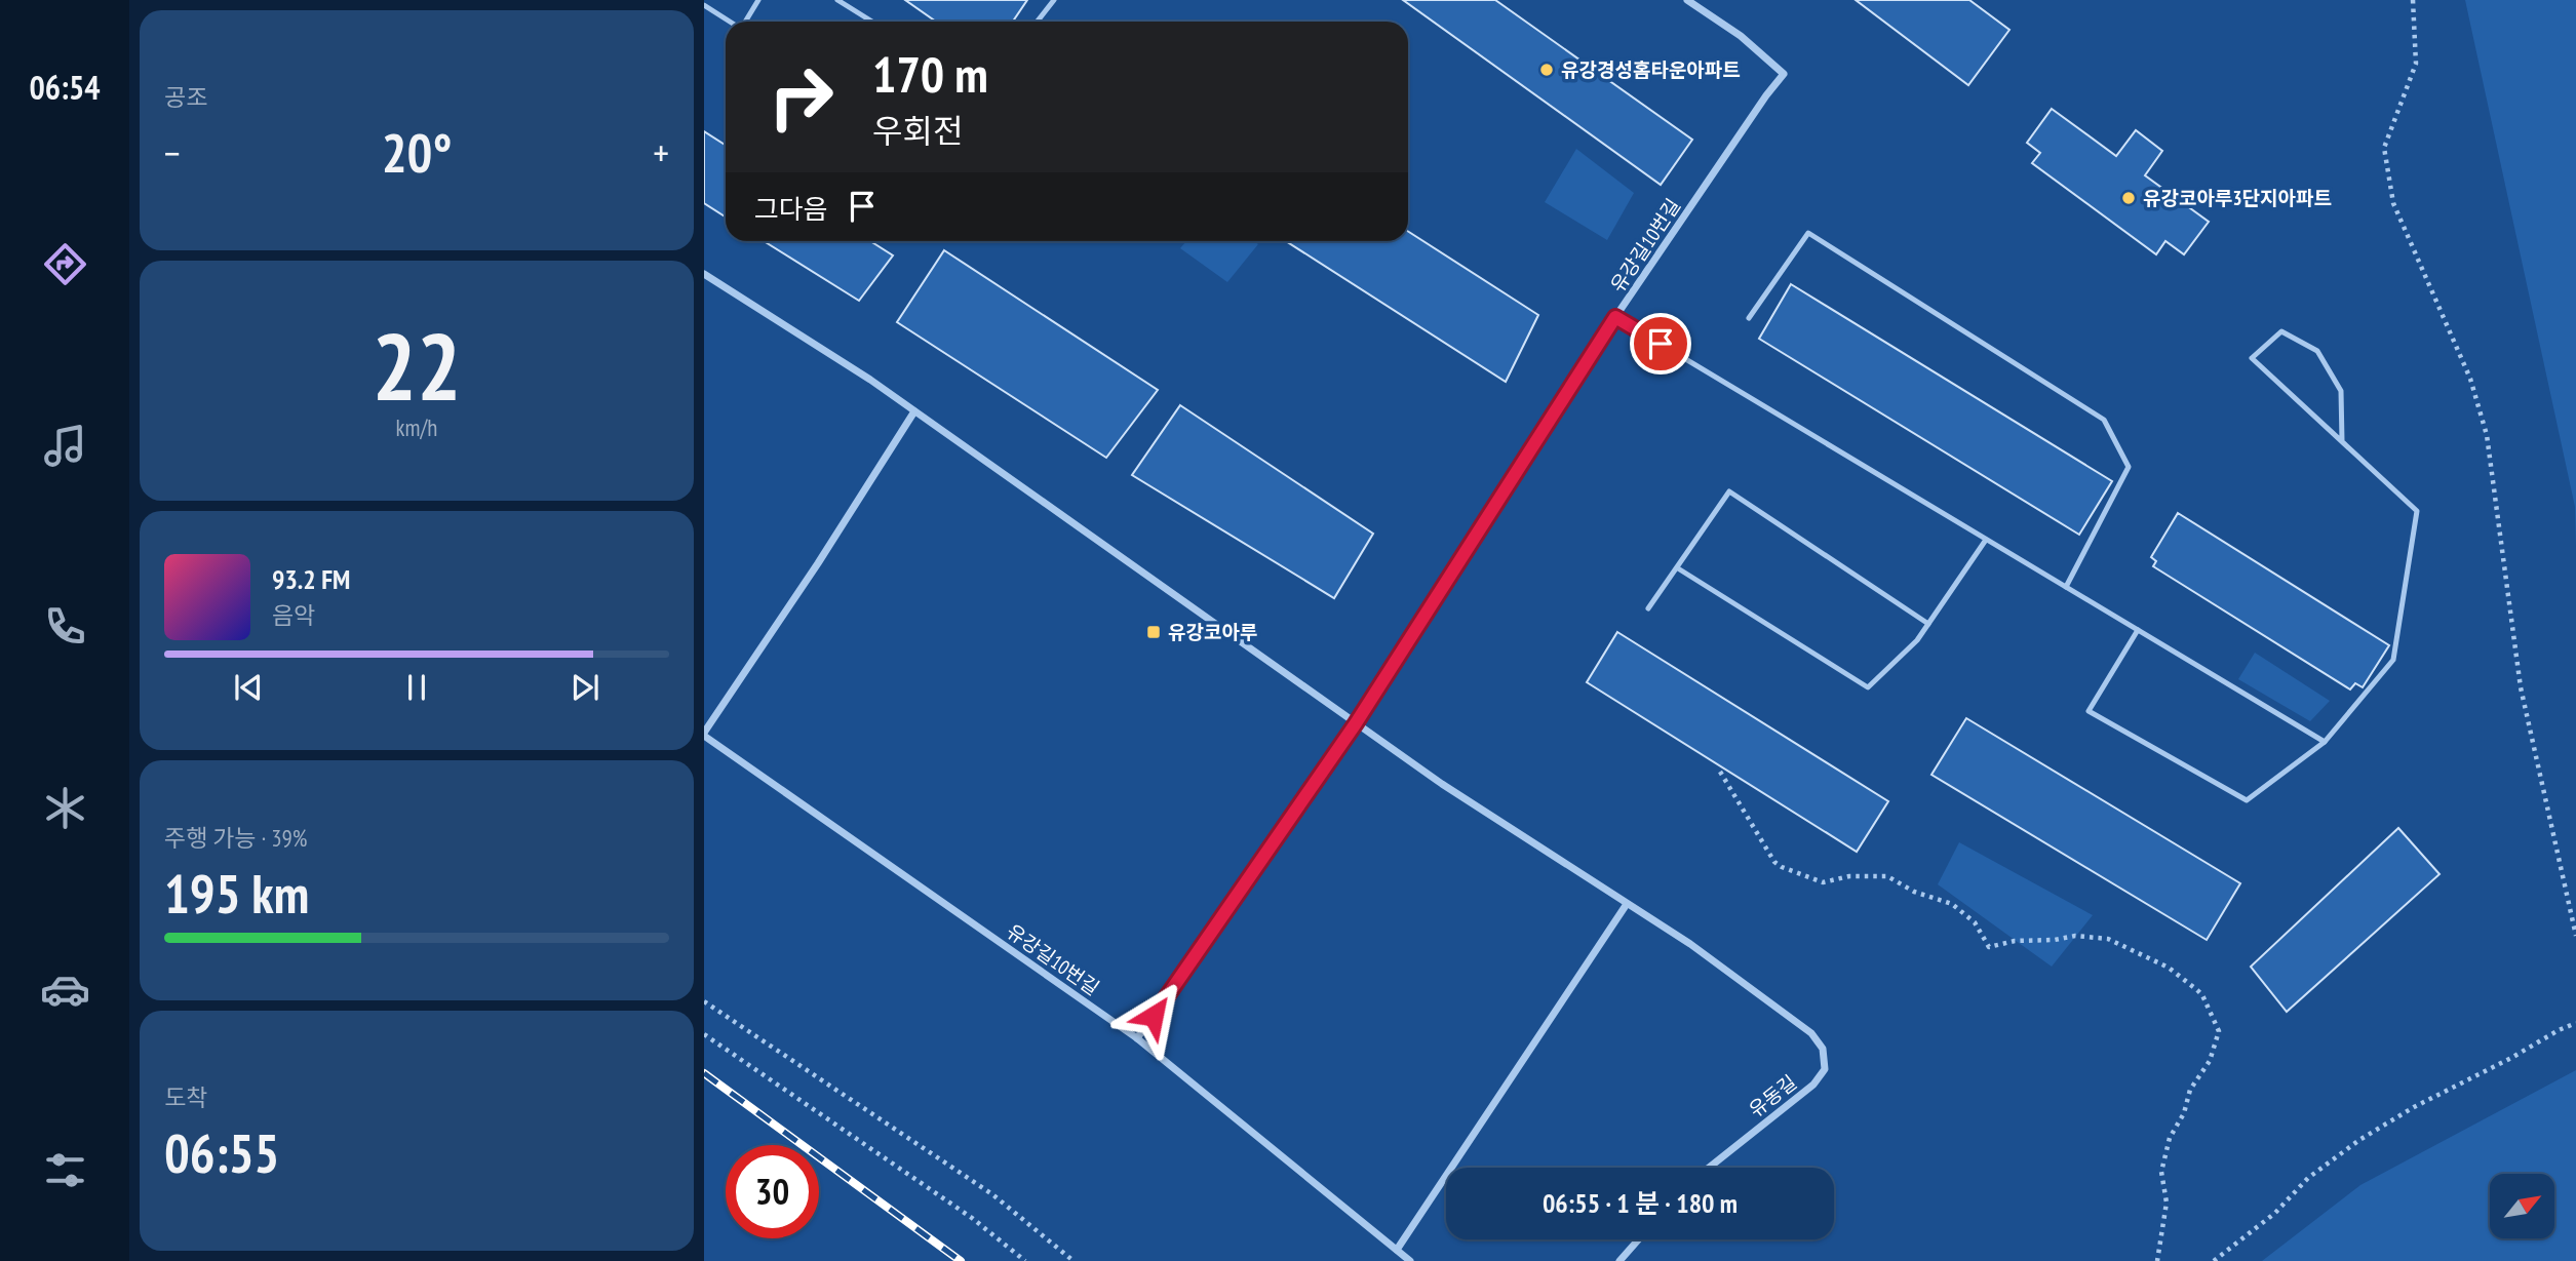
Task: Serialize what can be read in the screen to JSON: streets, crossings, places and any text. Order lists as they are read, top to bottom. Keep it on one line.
{"streets":{"street":["유강길10번길","유동길"]},"places":{"other":["유강경성홈타운아파트","유강코아루3단지아파트"],"transit":["유강코아루"]},"north":"top right","page":{"tabs":"06:54","tile":["공조",["22","km/h"],["주행 가능 · 39%","195 km"],["도착","06:55"]],"turn":["170 m","우회전"],"heat":["−","20°","+"],"then":"그다음","song":["93.2 FM","음악"],"limit":"30","trip":"06:55 · 1 분 · 180 m"}}
